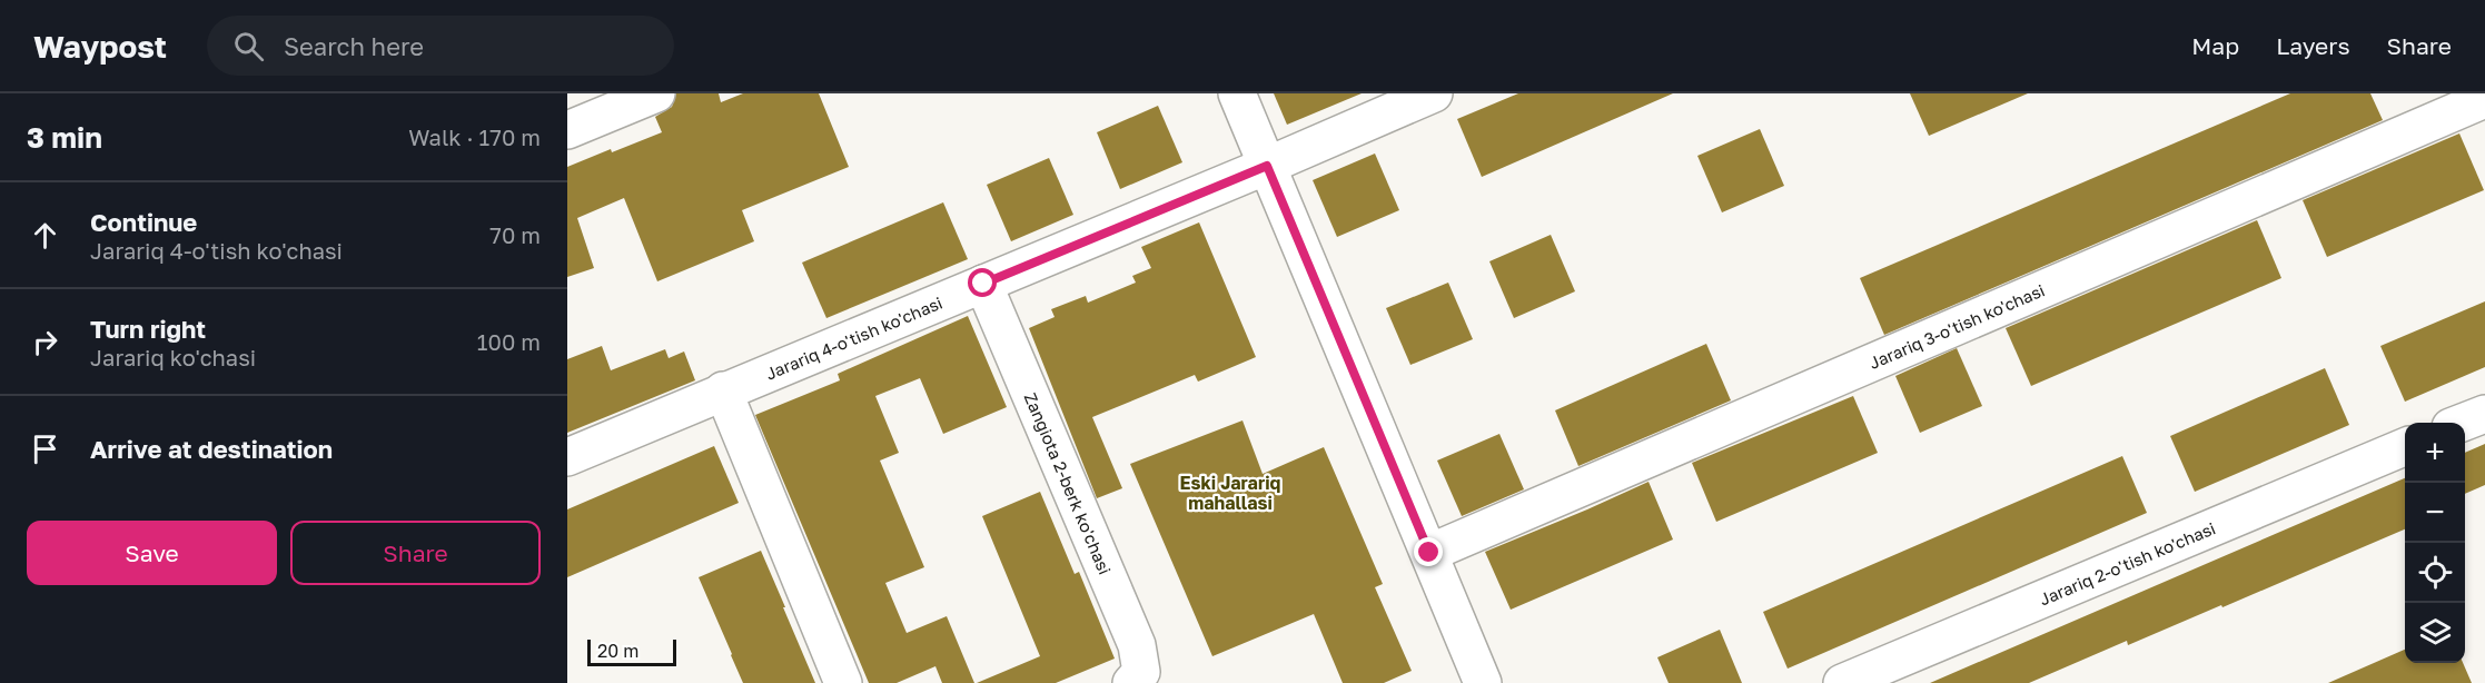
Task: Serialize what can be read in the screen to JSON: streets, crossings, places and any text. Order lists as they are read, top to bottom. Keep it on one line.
{"streets":{"street":["Jarariq 3-o'tish ko'chasi","Jarariq 4-o'tish ko'chasi","Zangiota 2-berk ko'chasi","Jarariq 2-o'tish ko'chasi"]},"crossings":[["Jarariq 4-o'tish ko'chasi","Zangiota 2-berk ko'chasi"]],"districts":["Eski Jarariq mahallasi"],"scale_bar":"20 m","page":{"header":"Waypost","search":"Search here","nav":["Map","Layers","Share"],"heading":["3 min","Walk · 170 m"],"list":[["Continue","Jarariq 4-o'tish ko'chasi","70 m"],["Turn right","Jarariq ko'chasi","100 m"],"Arrive at destination"],"map_buttons":["+","−"],"buttons":["Save","Share"],"scale":"20 m"}}
